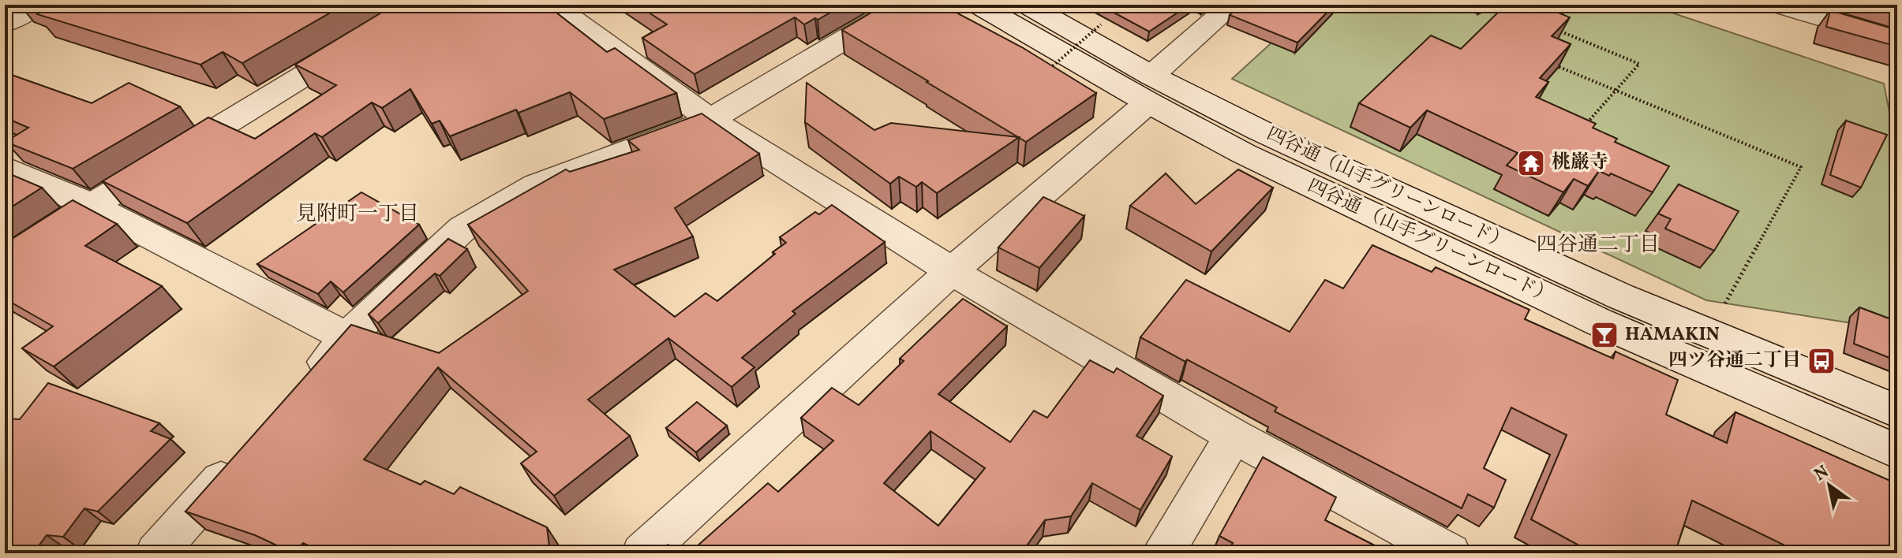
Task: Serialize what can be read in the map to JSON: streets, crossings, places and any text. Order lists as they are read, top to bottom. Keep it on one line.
{"streets":{"street":["四谷通（山手グリーンロード）","四谷通 （山手グリーンロード）"]},"crossings":[["四谷通（山手グリーンロード）","四谷通 （山手グリーンロード）"]],"districts":["見附町一丁目","四谷通二丁目"],"places":{"temple":["桃巌寺"],"bar":["HAMAKIN"],"bus stop":["四ツ谷通二丁目"]},"north":"top left"}
